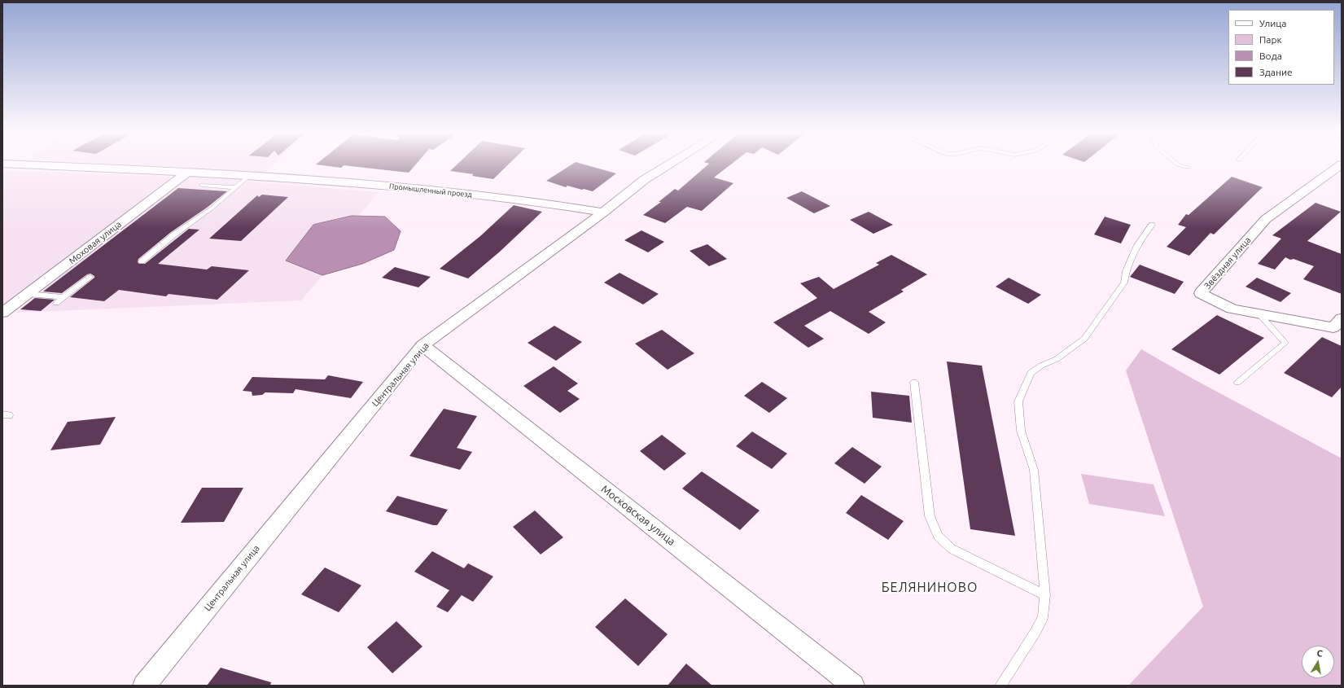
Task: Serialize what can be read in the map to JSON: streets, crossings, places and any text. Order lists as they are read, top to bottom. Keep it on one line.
{"streets":{"street":["Промышленный проезд","Моховая улица","Звёздная улица","Центральная улица","Московская улица"]},"crossings":[["Промышленный проезд","Моховая улица"],["Промышленный проезд","Центральная улица"],["Центральная улица","Московская улица"]],"districts":["БЕЛЯНИНОВО"],"legend":["Улица","Парк","Вода","Здание"],"north":"top"}
